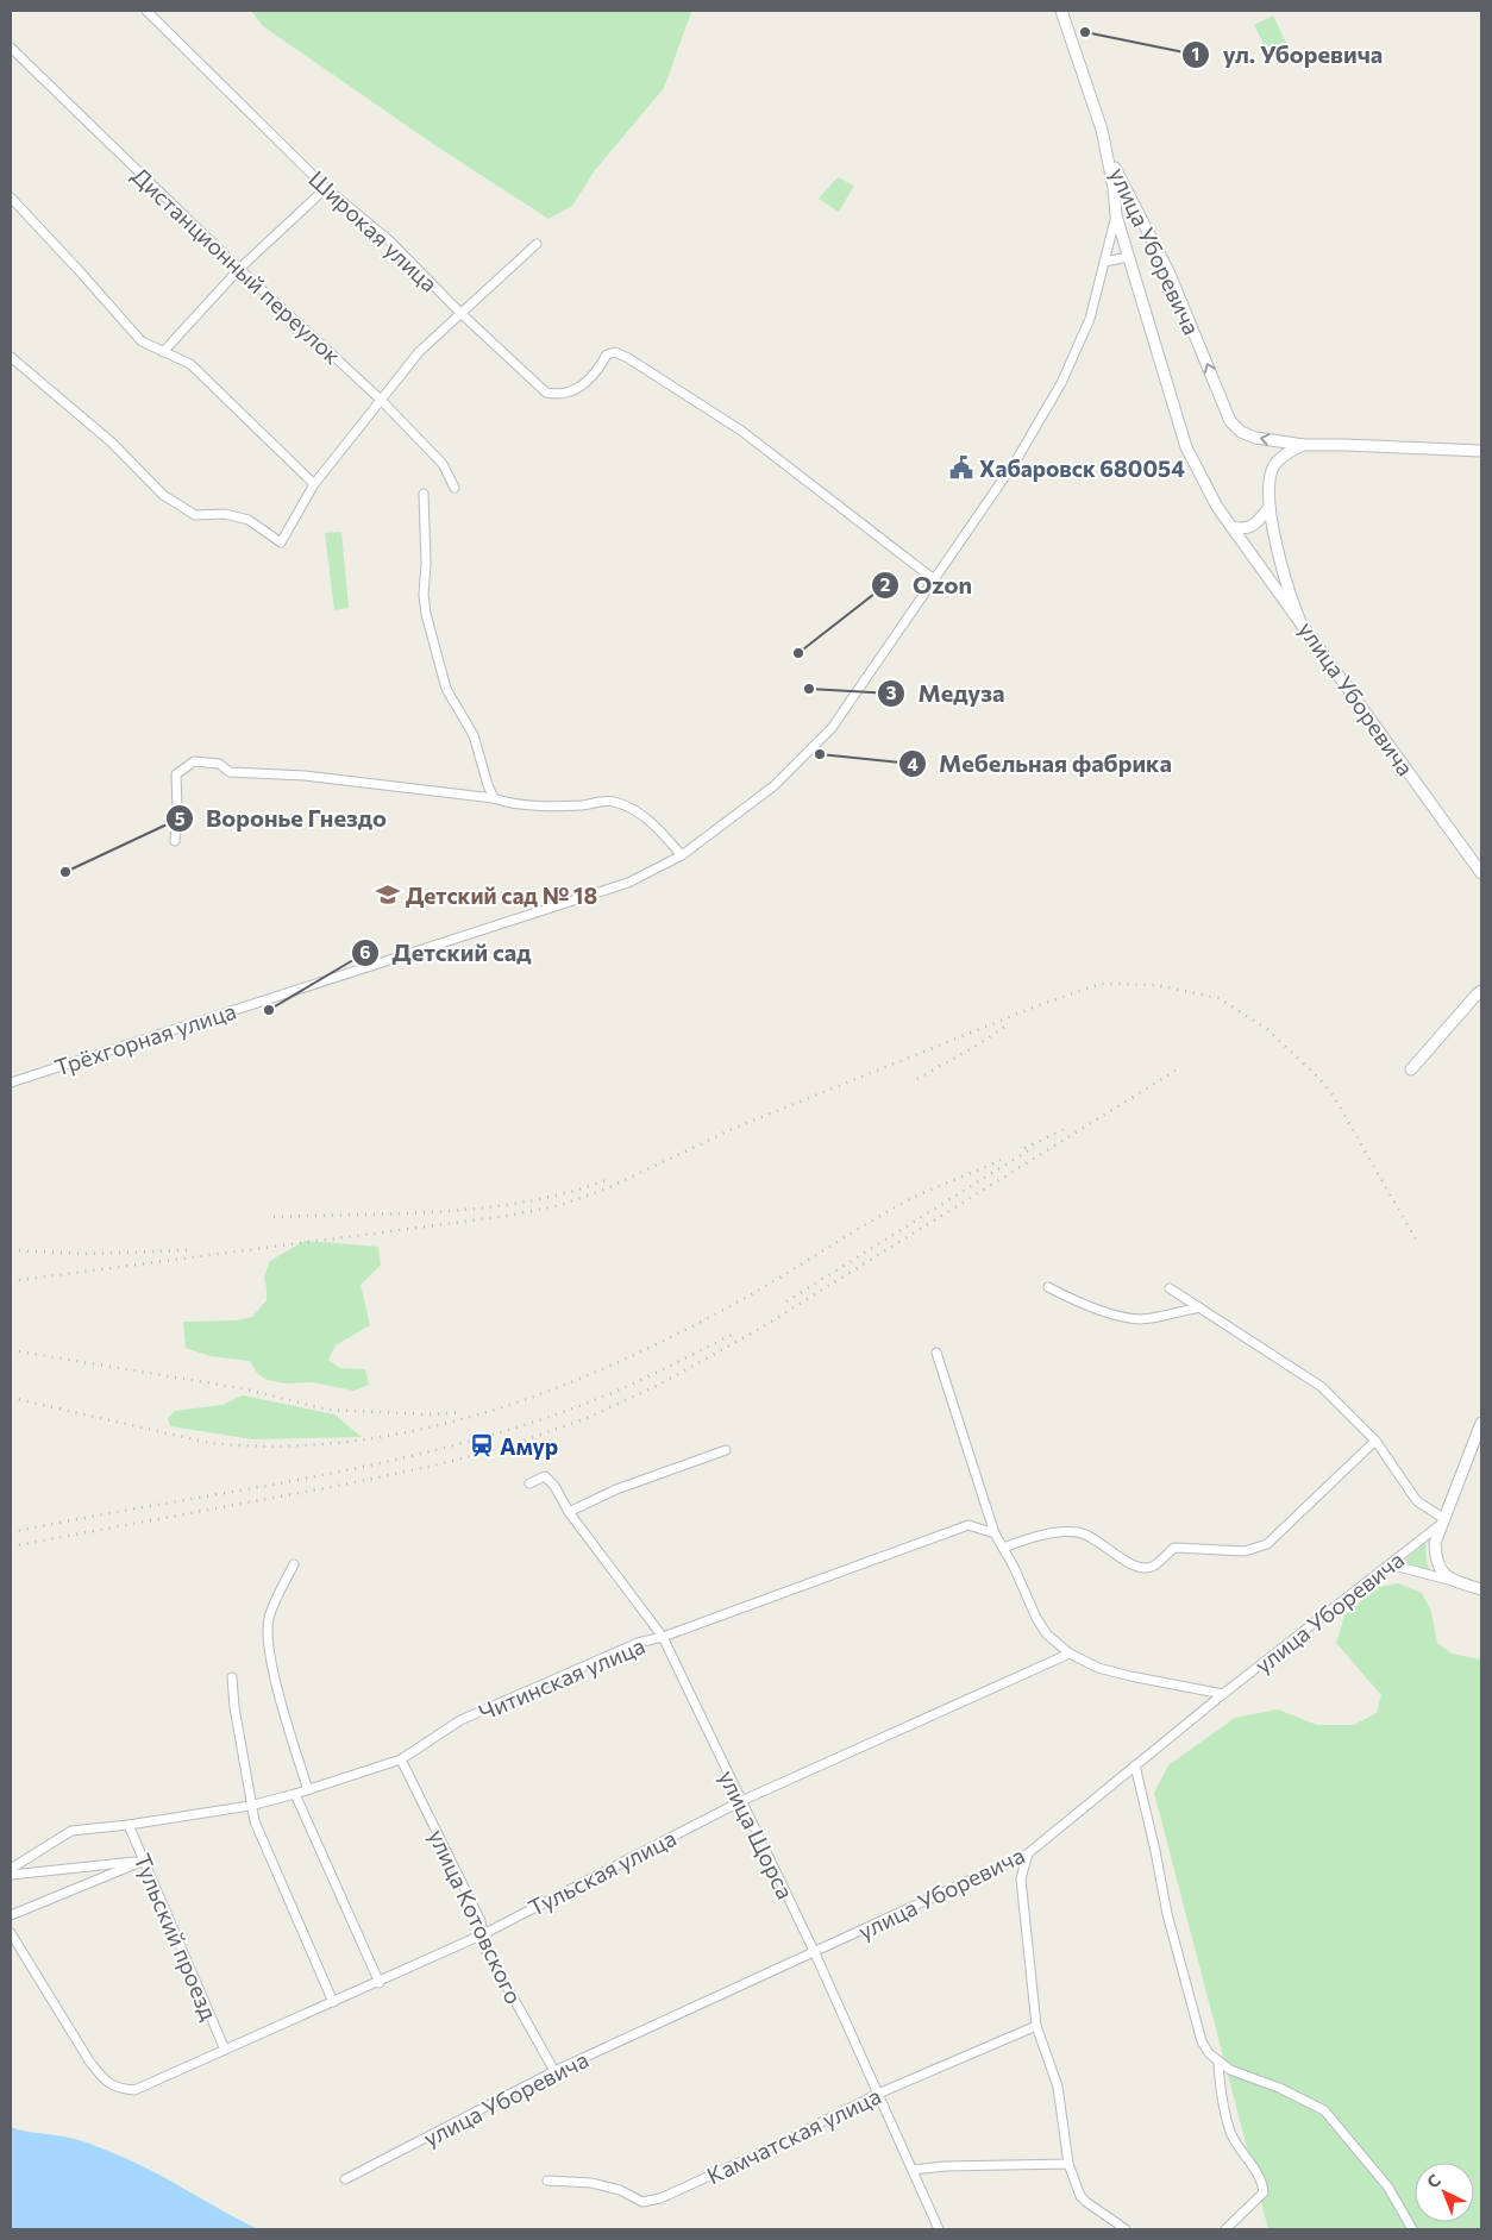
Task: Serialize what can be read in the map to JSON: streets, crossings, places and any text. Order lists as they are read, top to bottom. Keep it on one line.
{"streets":{"main road":["улица Уборевича"],"street":["Широкая улица","Дистанционный переулок","Трёхгорная улица","Читинская улица","улица Щорса","Тульская улица","улица Котовского","Тульский проезд","Камчатская улица"]},"crossings":[["Широкая улица","Трёхгорная улица"],["улица Уборевича","Трёхгорная улица"],["улица Уборевича","улица Щорса"],["улица Уборевича","улица Котовского"],["Читинская улица","улица Щорса"],["Читинская улица","улица Котовского"],["Читинская улица","Тульский проезд"],["улица Щорса","Тульская улица"],["улица Щорса","Камчатская улица"],["Тульская улица","улица Котовского"],["Тульская улица","Тульский проезд"]],"places":{"other":["ул. Уборевича","Ozon","Медуза","Мебельная фабрика","Воронье Гнездо","Детский сад"],"public building":["Хабаровск 680054"],"school or university":["Детский сад № 18"],"station":["Амур"]},"north":"top left"}
